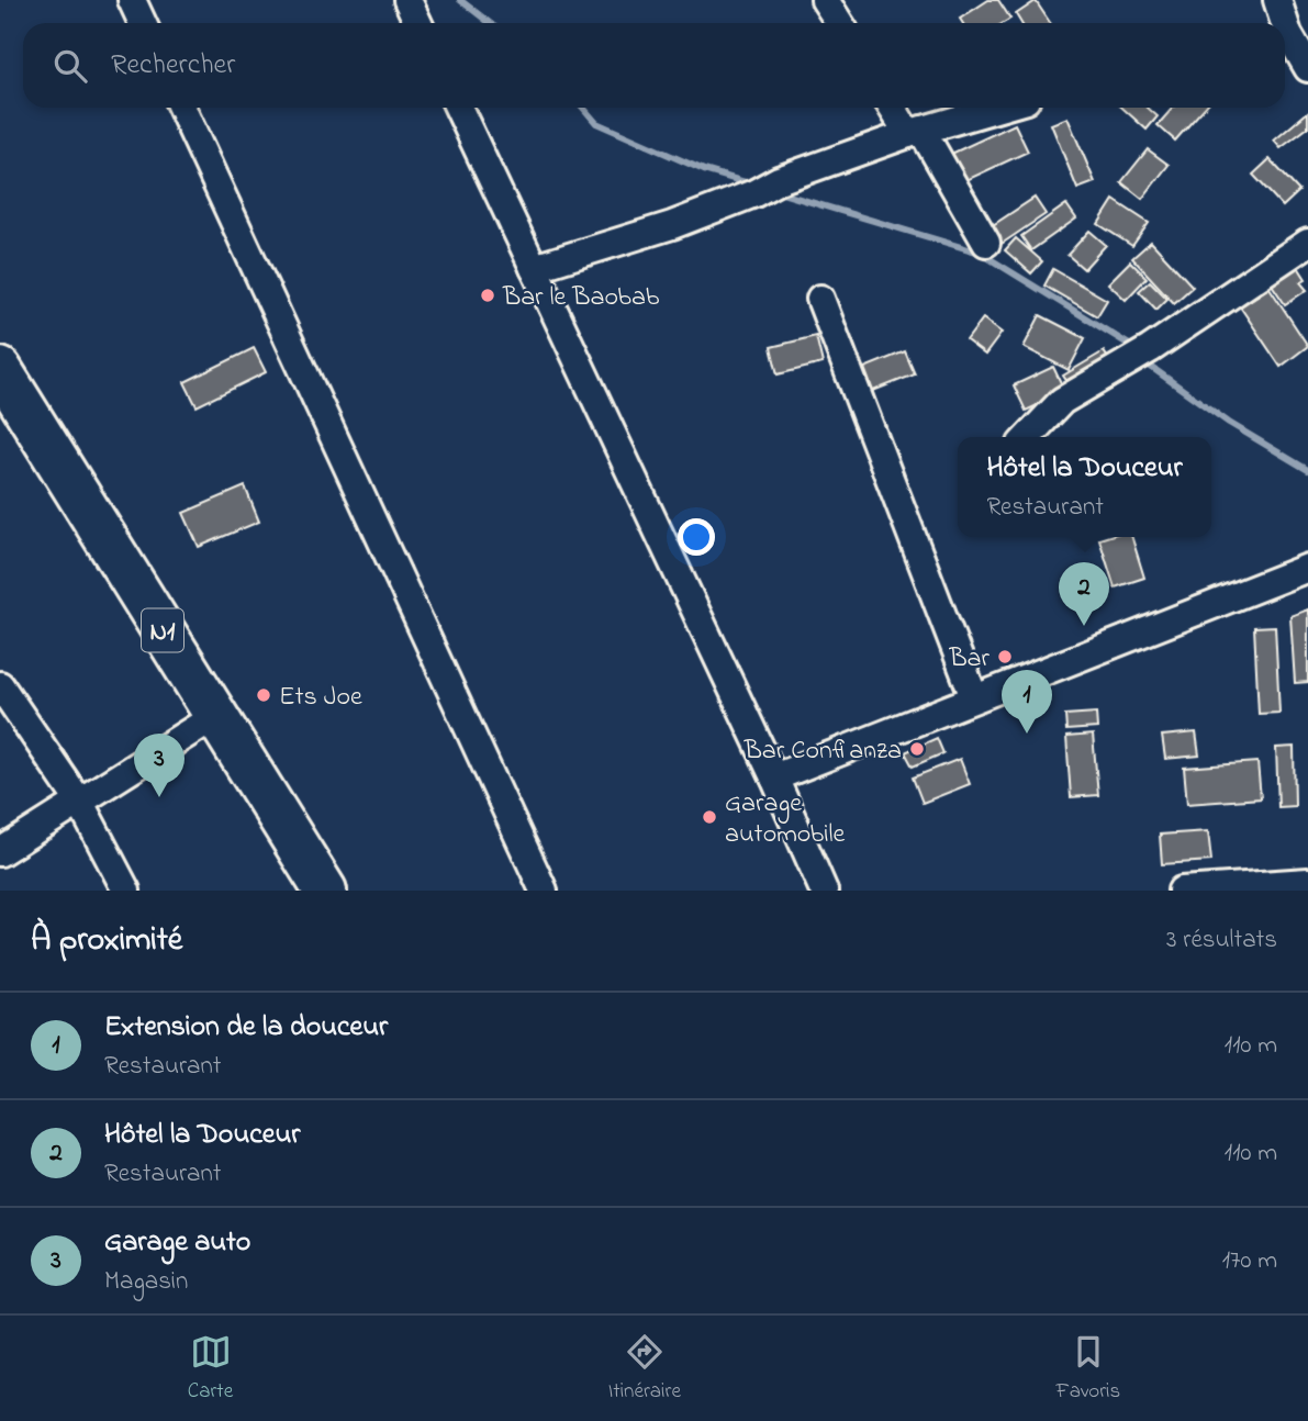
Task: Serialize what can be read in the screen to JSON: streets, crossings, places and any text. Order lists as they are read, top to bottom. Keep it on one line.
{"streets":{"highway":["N1"]},"places":["Bar le Baobab","Bar","Ets Joe","Bar Confianza","Garage automobile"],"page":{"search":"Rechercher","popup":["Hôtel la Douceur","Restaurant"],"pins":["2","1","3"],"heading":["À proximité","3 résultats"],"list":[{"mark":"1","name":"Extension de la douceur","note":"Restaurant","value":"110 m"},{"mark":"2","name":"Hôtel la Douceur","note":"Restaurant","value":"110 m"},{"mark":"3","name":"Garage auto","note":"Magasin","value":"170 m"}],"nav":["Carte","Itinéraire","Favoris"]}}
